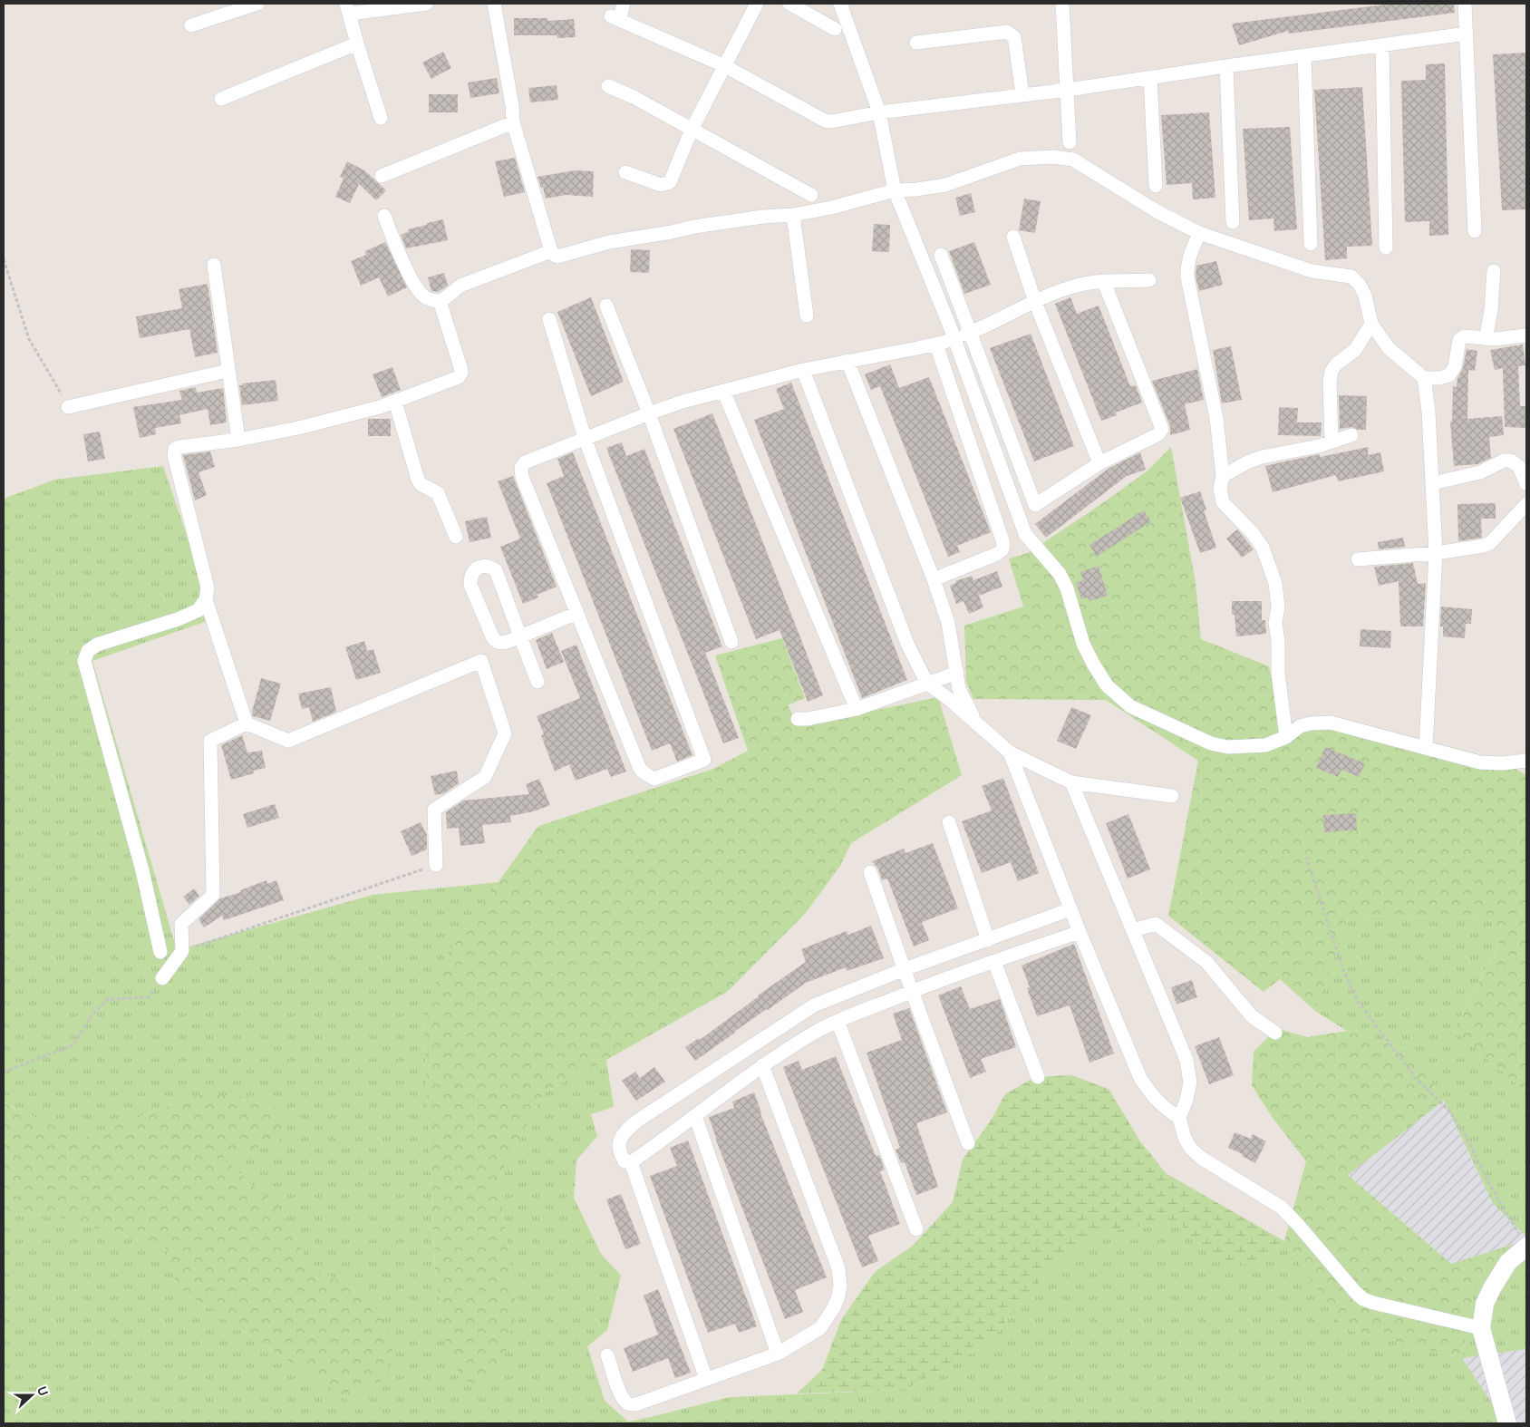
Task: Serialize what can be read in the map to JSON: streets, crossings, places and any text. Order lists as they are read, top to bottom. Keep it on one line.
{"north":"right"}
